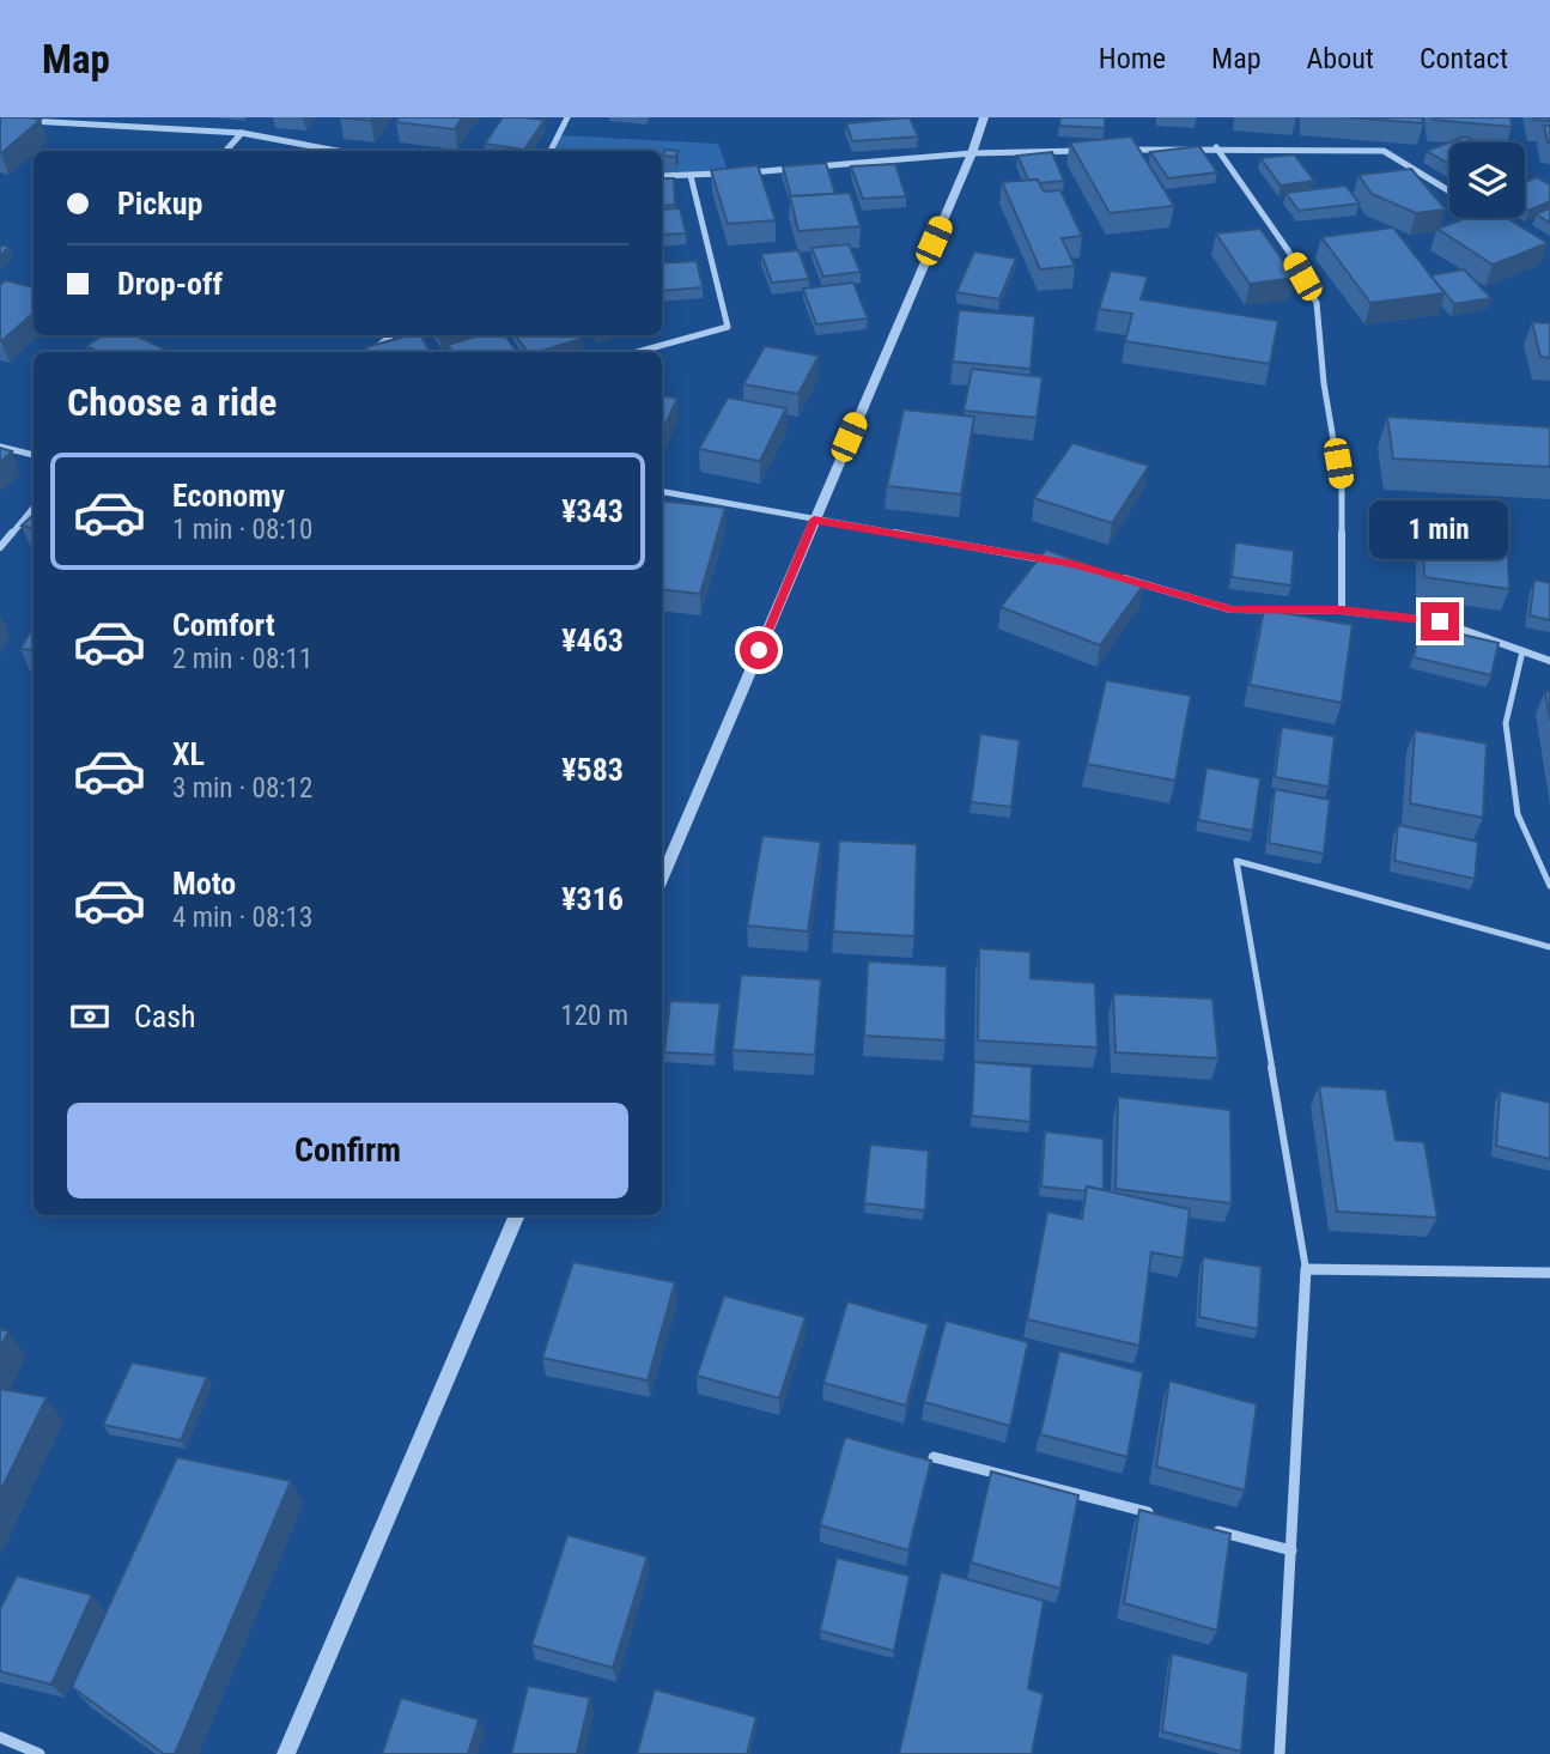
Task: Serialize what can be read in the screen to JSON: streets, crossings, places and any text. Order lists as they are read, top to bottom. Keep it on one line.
{"page":{"header":"Map","nav":["Home","Map","About","Contact"],"banner":["Pickup","Drop-off"],"heading":"Choose a ride","list":[{"name":"Economy","note":"1 min · 08:10","value":"¥343"},{"name":"Comfort","note":"2 min · 08:11","value":"¥463"},{"name":"XL","note":"3 min · 08:12","value":"¥583"},{"name":"Moto","note":"4 min · 08:13","value":"¥316"}],"bubble":"1 min","pay":["Cash","120 m"],"buttons":"Confirm"}}
